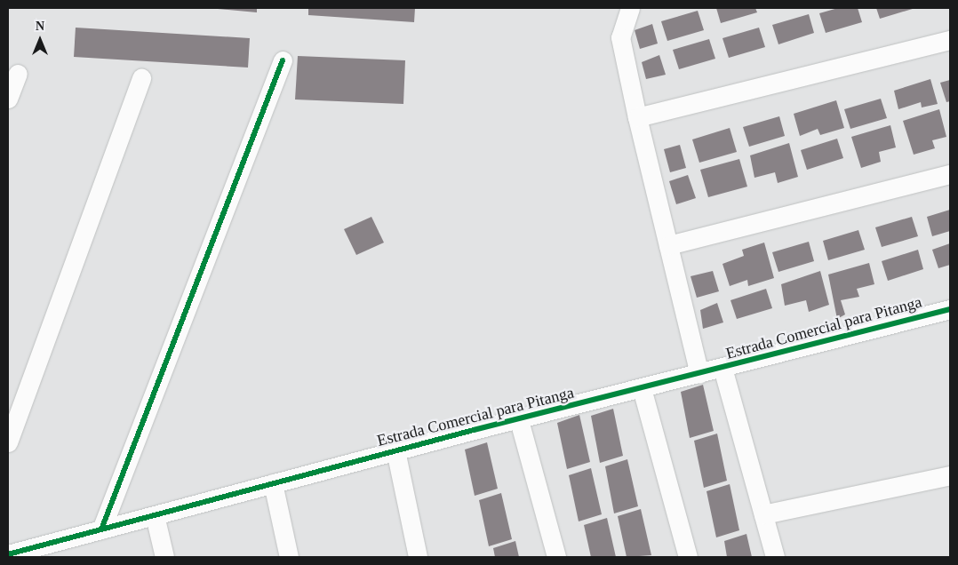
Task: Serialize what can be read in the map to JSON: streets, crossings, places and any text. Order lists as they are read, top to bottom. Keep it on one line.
{"streets":{"street":["Estrada Comercial para Pitanga"]},"north":"top"}
